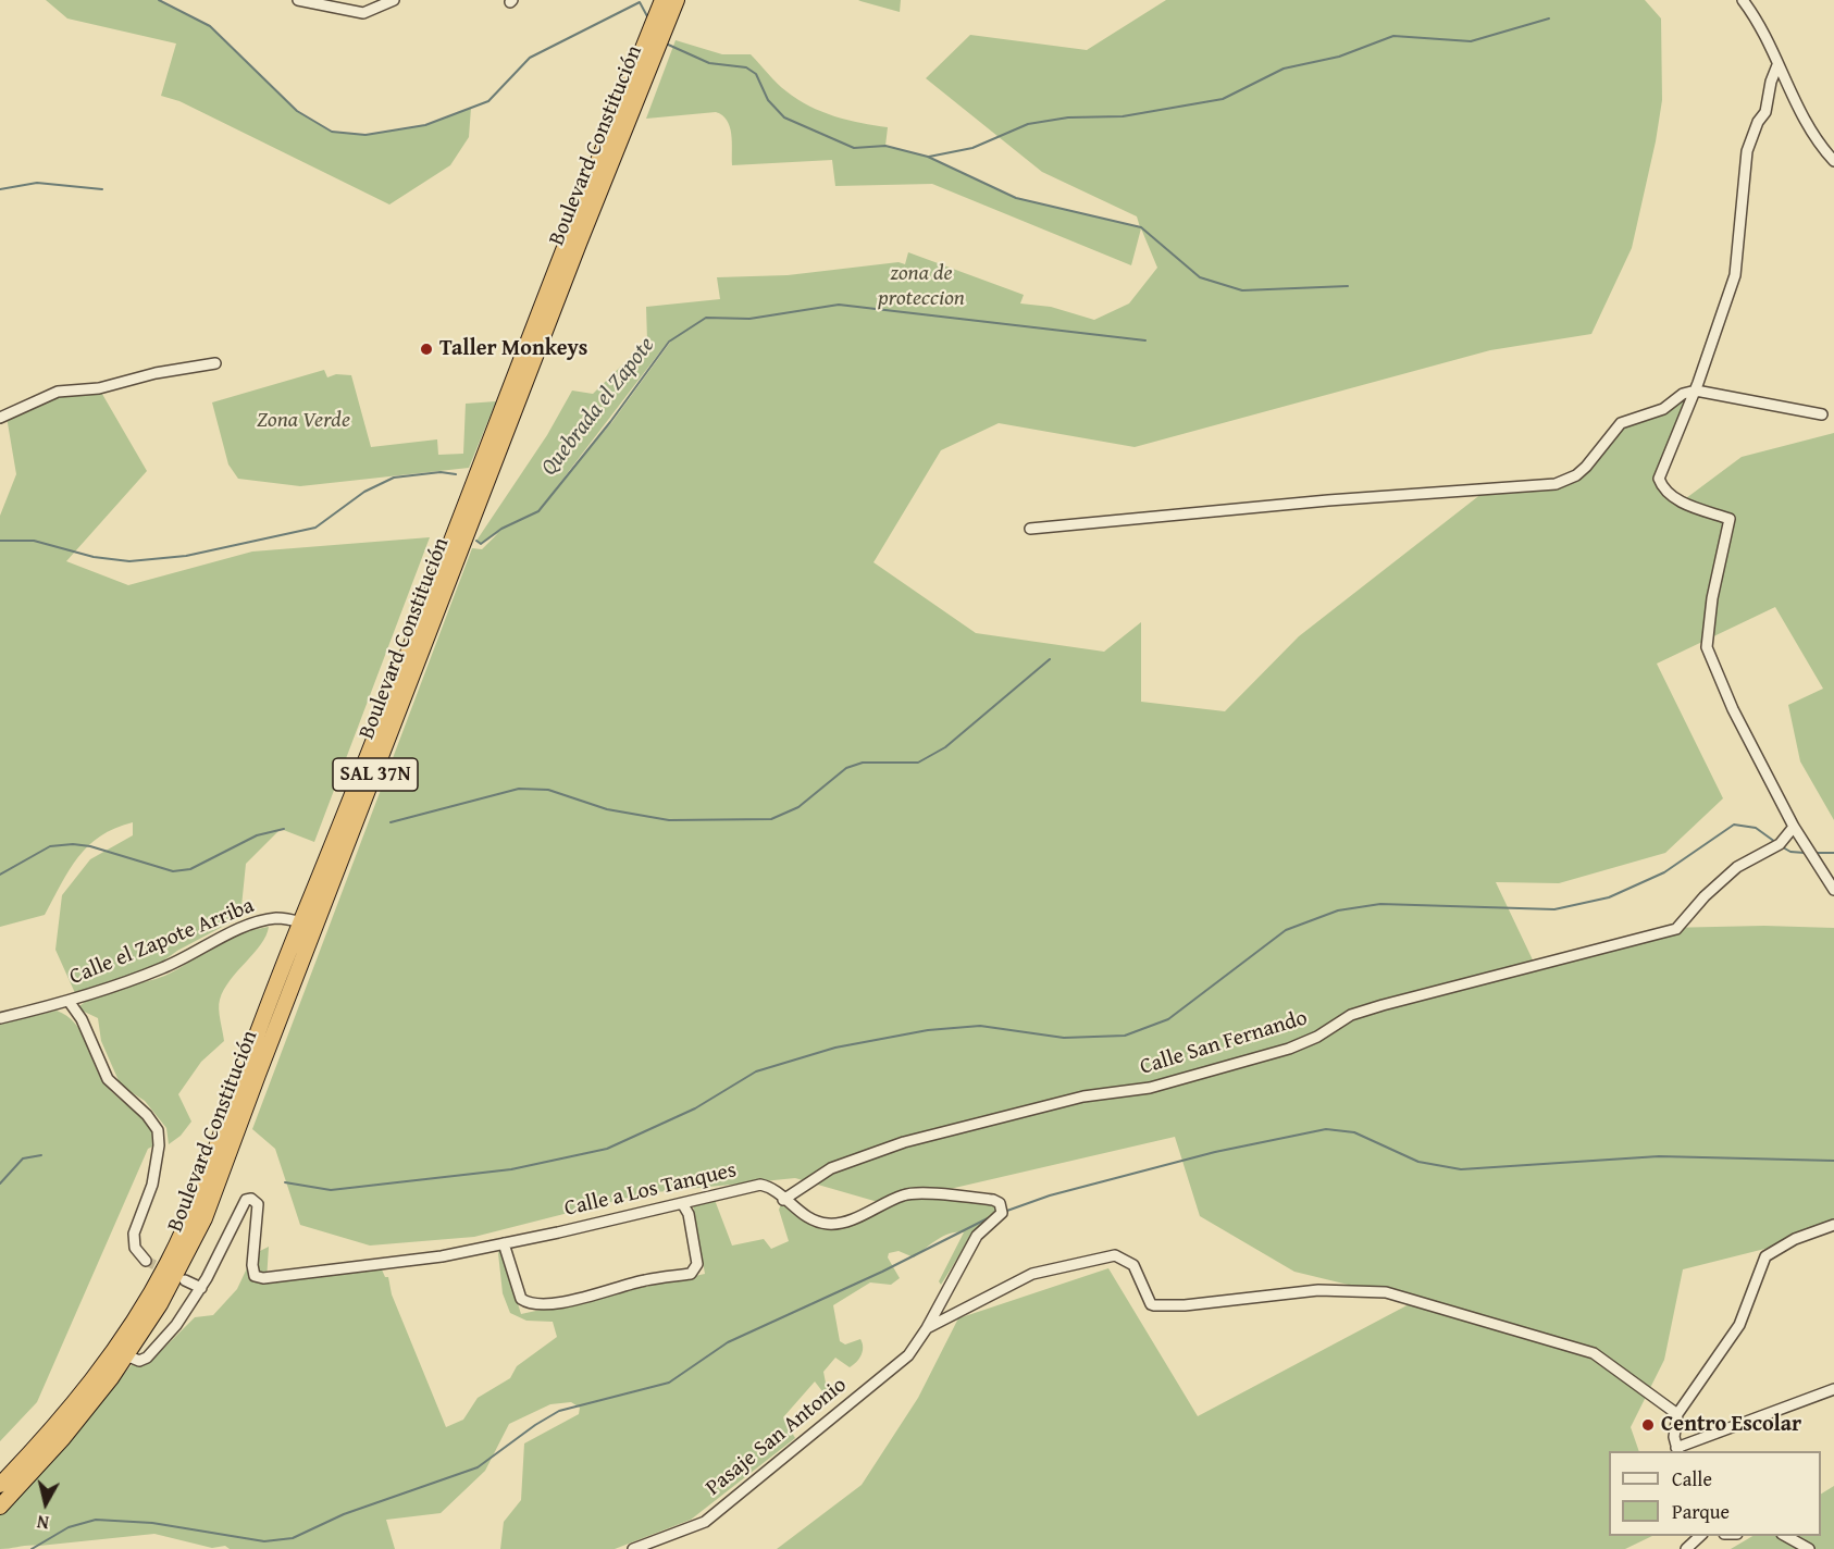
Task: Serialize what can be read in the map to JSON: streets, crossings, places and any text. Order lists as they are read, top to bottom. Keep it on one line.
{"streets":{"highway":["Boulevard Constitución","SAL 37N"],"street":["Calle el Zapote Arriba","Calle San Fernando","Calle a Los Tanques","Pasaje San Antonio"]},"crossings":[["Boulevard Constitución","Calle el Zapote Arriba"],["Calle San Fernando","Calle a Los Tanques"],["Calle a Los Tanques","Pasaje San Antonio"]],"water":["Quebrada el Zapote"],"parks":["zona de proteccion","Zona Verde"],"places":["Taller Monkeys","Centro Escolar"],"legend":["Calle","Parque"],"north":"bottom"}
